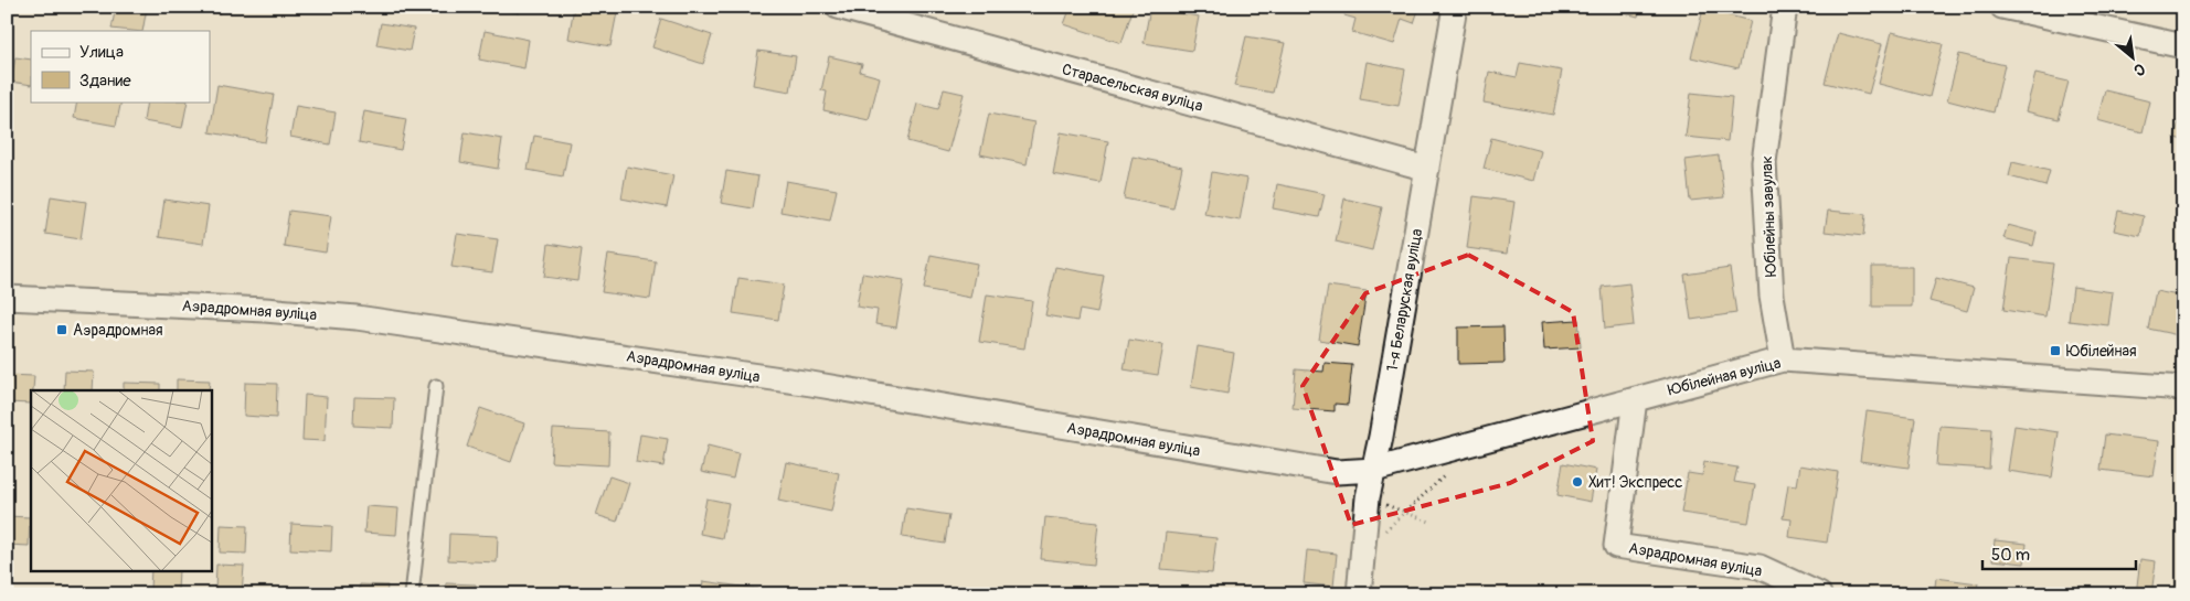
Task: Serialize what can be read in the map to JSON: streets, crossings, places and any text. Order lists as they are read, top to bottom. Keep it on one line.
{"streets":{"street":["Старасельская вуліца","Юбілейны завулак","1-я Беларуская вуліца","Аэрадромная вуліца","Юбілейная вуліца"]},"crossings":[["Старасельская вуліца","1-я Беларуская вуліца"],["Юбілейны завулак","Юбілейная вуліца"],["1-я Беларуская вуліца","Аэрадромная вуліца"],["1-я Беларуская вуліца","Юбілейная вуліца"],["Аэрадромная вуліца","Юбілейная вуліца"]],"places":{"transit":["Аэрадромная","Юбілейная"],"other":["Хит! Экспресс"]},"legend":["Улица","Здание"],"scale_bar":"50 m","north":"bottom right"}
